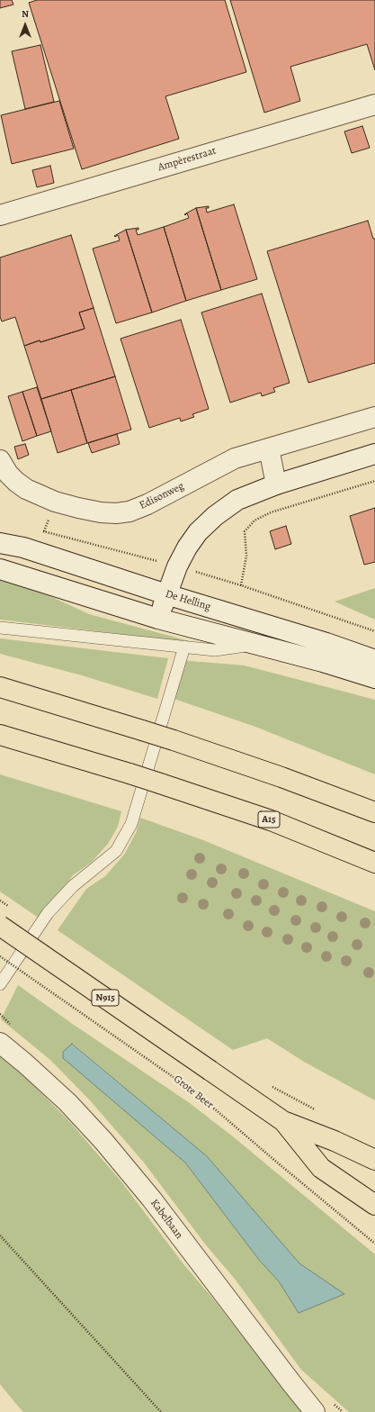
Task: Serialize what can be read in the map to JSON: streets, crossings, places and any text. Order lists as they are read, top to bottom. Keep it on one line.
{"streets":{"main road":["A15","N915"],"street":["Ampèrestraat","Edisonweg","De Helling","Kabelbaan"],"path":["Grote Beer"]},"north":"top"}
